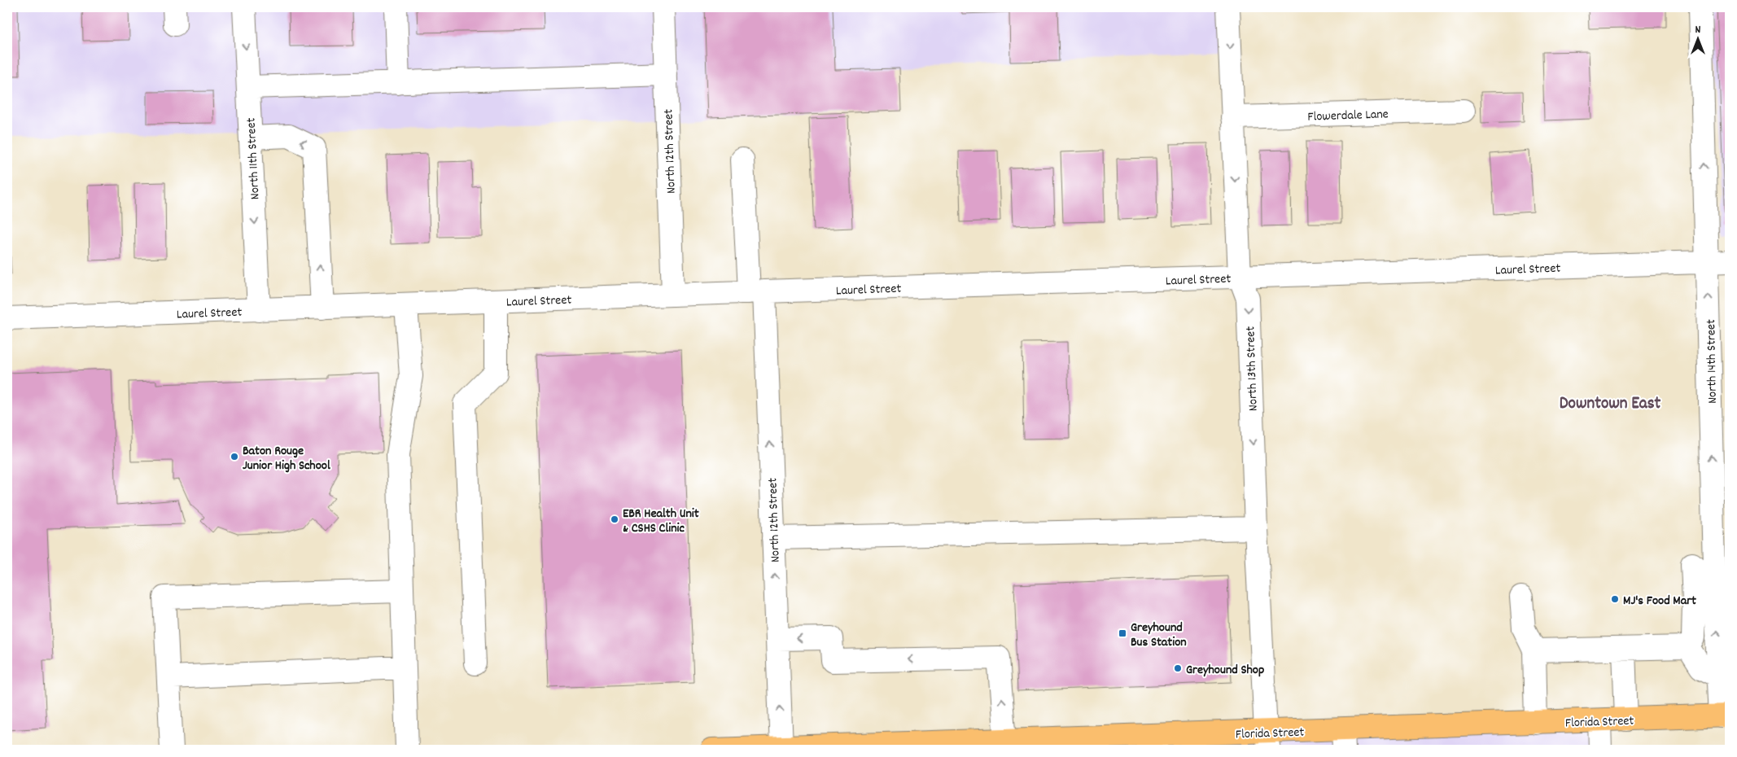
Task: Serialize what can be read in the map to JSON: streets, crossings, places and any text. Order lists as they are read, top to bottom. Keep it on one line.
{"streets":{"main road":["Florida Street"],"street":["Flowerdale Lane","North 12th Street","North 11th Street","Laurel Street","North 14th Street","North 13th Street"]},"crossings":[["Flowerdale Lane","North 13th Street"],["North 12th Street","Laurel Street"],["North 12th Street","Florida Street"],["North 11th Street","Laurel Street"],["Laurel Street","North 14th Street"],["Laurel Street","North 13th Street"],["North 14th Street","Florida Street"],["North 13th Street","Florida Street"]],"one_way":["North 12th Street","North 11th Street","North 14th Street","North 13th Street"],"districts":["Downtown East"],"places":{"other":["Baton Rouge Junior High School","EBR Health Unit & CSHS Clinic","MJ's Food Mart","Greyhound Shop"],"transit":["Greyhound Bus Station"]},"north":"top"}
